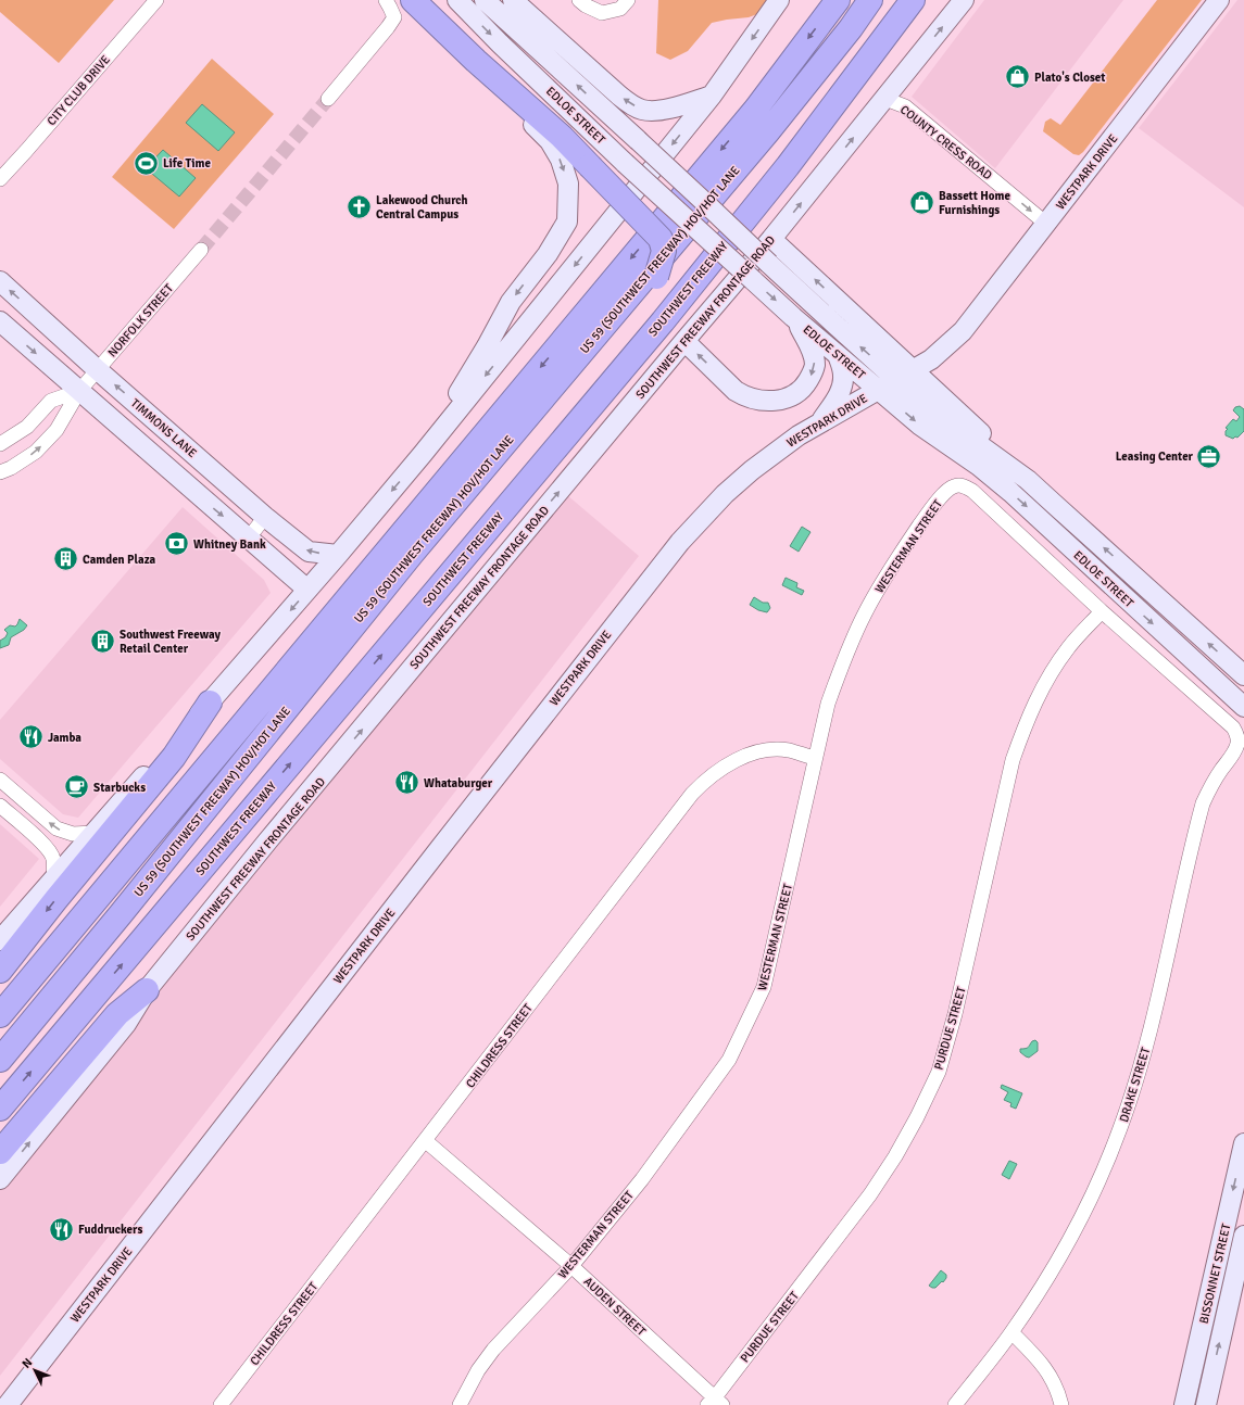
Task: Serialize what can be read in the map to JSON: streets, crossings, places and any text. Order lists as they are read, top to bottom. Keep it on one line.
{"streets":{"highway":["US 59 (SOUTHWEST FREEWAY) HOV/HOT LANE","SOUTHWEST FREEWAY"],"main road":["EDLOE STREET","WESTPARK DRIVE","SOUTHWEST FREEWAY FRONTAGE ROAD","TIMMONS LANE","BISSONNET STREET"],"street":["CITY CLUB DRIVE","COUNTY CRESS ROAD","NORFOLK STREET","WESTERMAN STREET","PURDUE STREET","CHILDRESS STREET","DRAKE STREET","AUDEN STREET"]},"crossings":[["EDLOE STREET","WESTPARK DRIVE"],["EDLOE STREET","WESTERMAN STREET"],["EDLOE STREET","PURDUE STREET"],["EDLOE STREET","DRAKE STREET"],["COUNTY CRESS ROAD","WESTPARK DRIVE"],["COUNTY CRESS ROAD","SOUTHWEST FREEWAY FRONTAGE ROAD"],["NORFOLK STREET","TIMMONS LANE"],["WESTERMAN STREET","CHILDRESS STREET"],["WESTERMAN STREET","AUDEN STREET"],["PURDUE STREET","AUDEN STREET"],["CHILDRESS STREET","AUDEN STREET"]],"one_way":["COUNTY CRESS ROAD"],"places":{"shop":["Plato's Closet","Bassett Home Furnishings"],"sports":["Life Time"],"church":["Lakewood Church Central Campus"],"office":["Leasing Center"],"bank":["Whitney Bank"],"building":["Camden Plaza","Southwest Freeway Retail Center"],"restaurant":["Jamba","Whataburger","Fuddruckers"],"cafe":["Starbucks"]},"north":"top left"}
